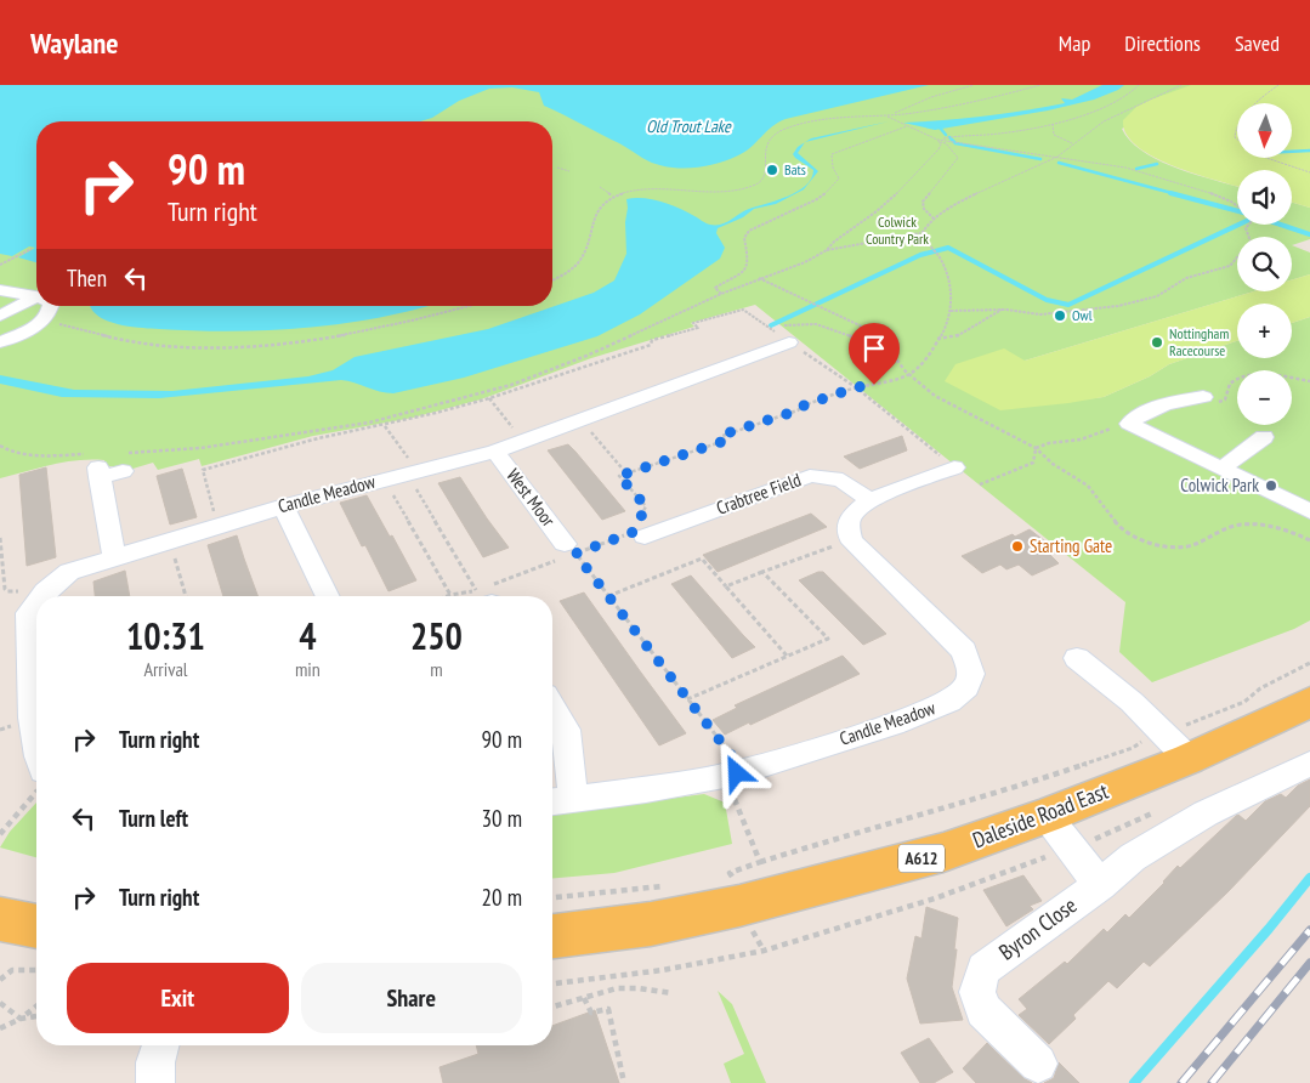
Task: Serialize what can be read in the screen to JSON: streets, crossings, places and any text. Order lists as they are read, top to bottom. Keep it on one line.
{"streets":{"main road":["Daleside Road East","A612"],"street":["Candle Meadow","Crabtree Field","West Moor","Byron Close"]},"crossings":[["Candle Meadow","West Moor"]],"water":["Old Trout Lake"],"parks":["Colwick Country Park"],"places":["Bats","Owl","Nottingham Racecourse","Colwick Park","Starting Gate"],"north":"bottom","page":{"header":"Waylane","nav":["Map","Directions","Saved"],"map_buttons":["+","−"],"turn":["90 m","Turn right"],"then":"Then","eta":["10:31","Arrival","4","min","250","m"],"list":[{"name":"Turn right","value":"90 m"},{"name":"Turn left","value":"30 m"},{"name":"Turn right","value":"20 m"}],"buttons":["Exit","Share"]}}
